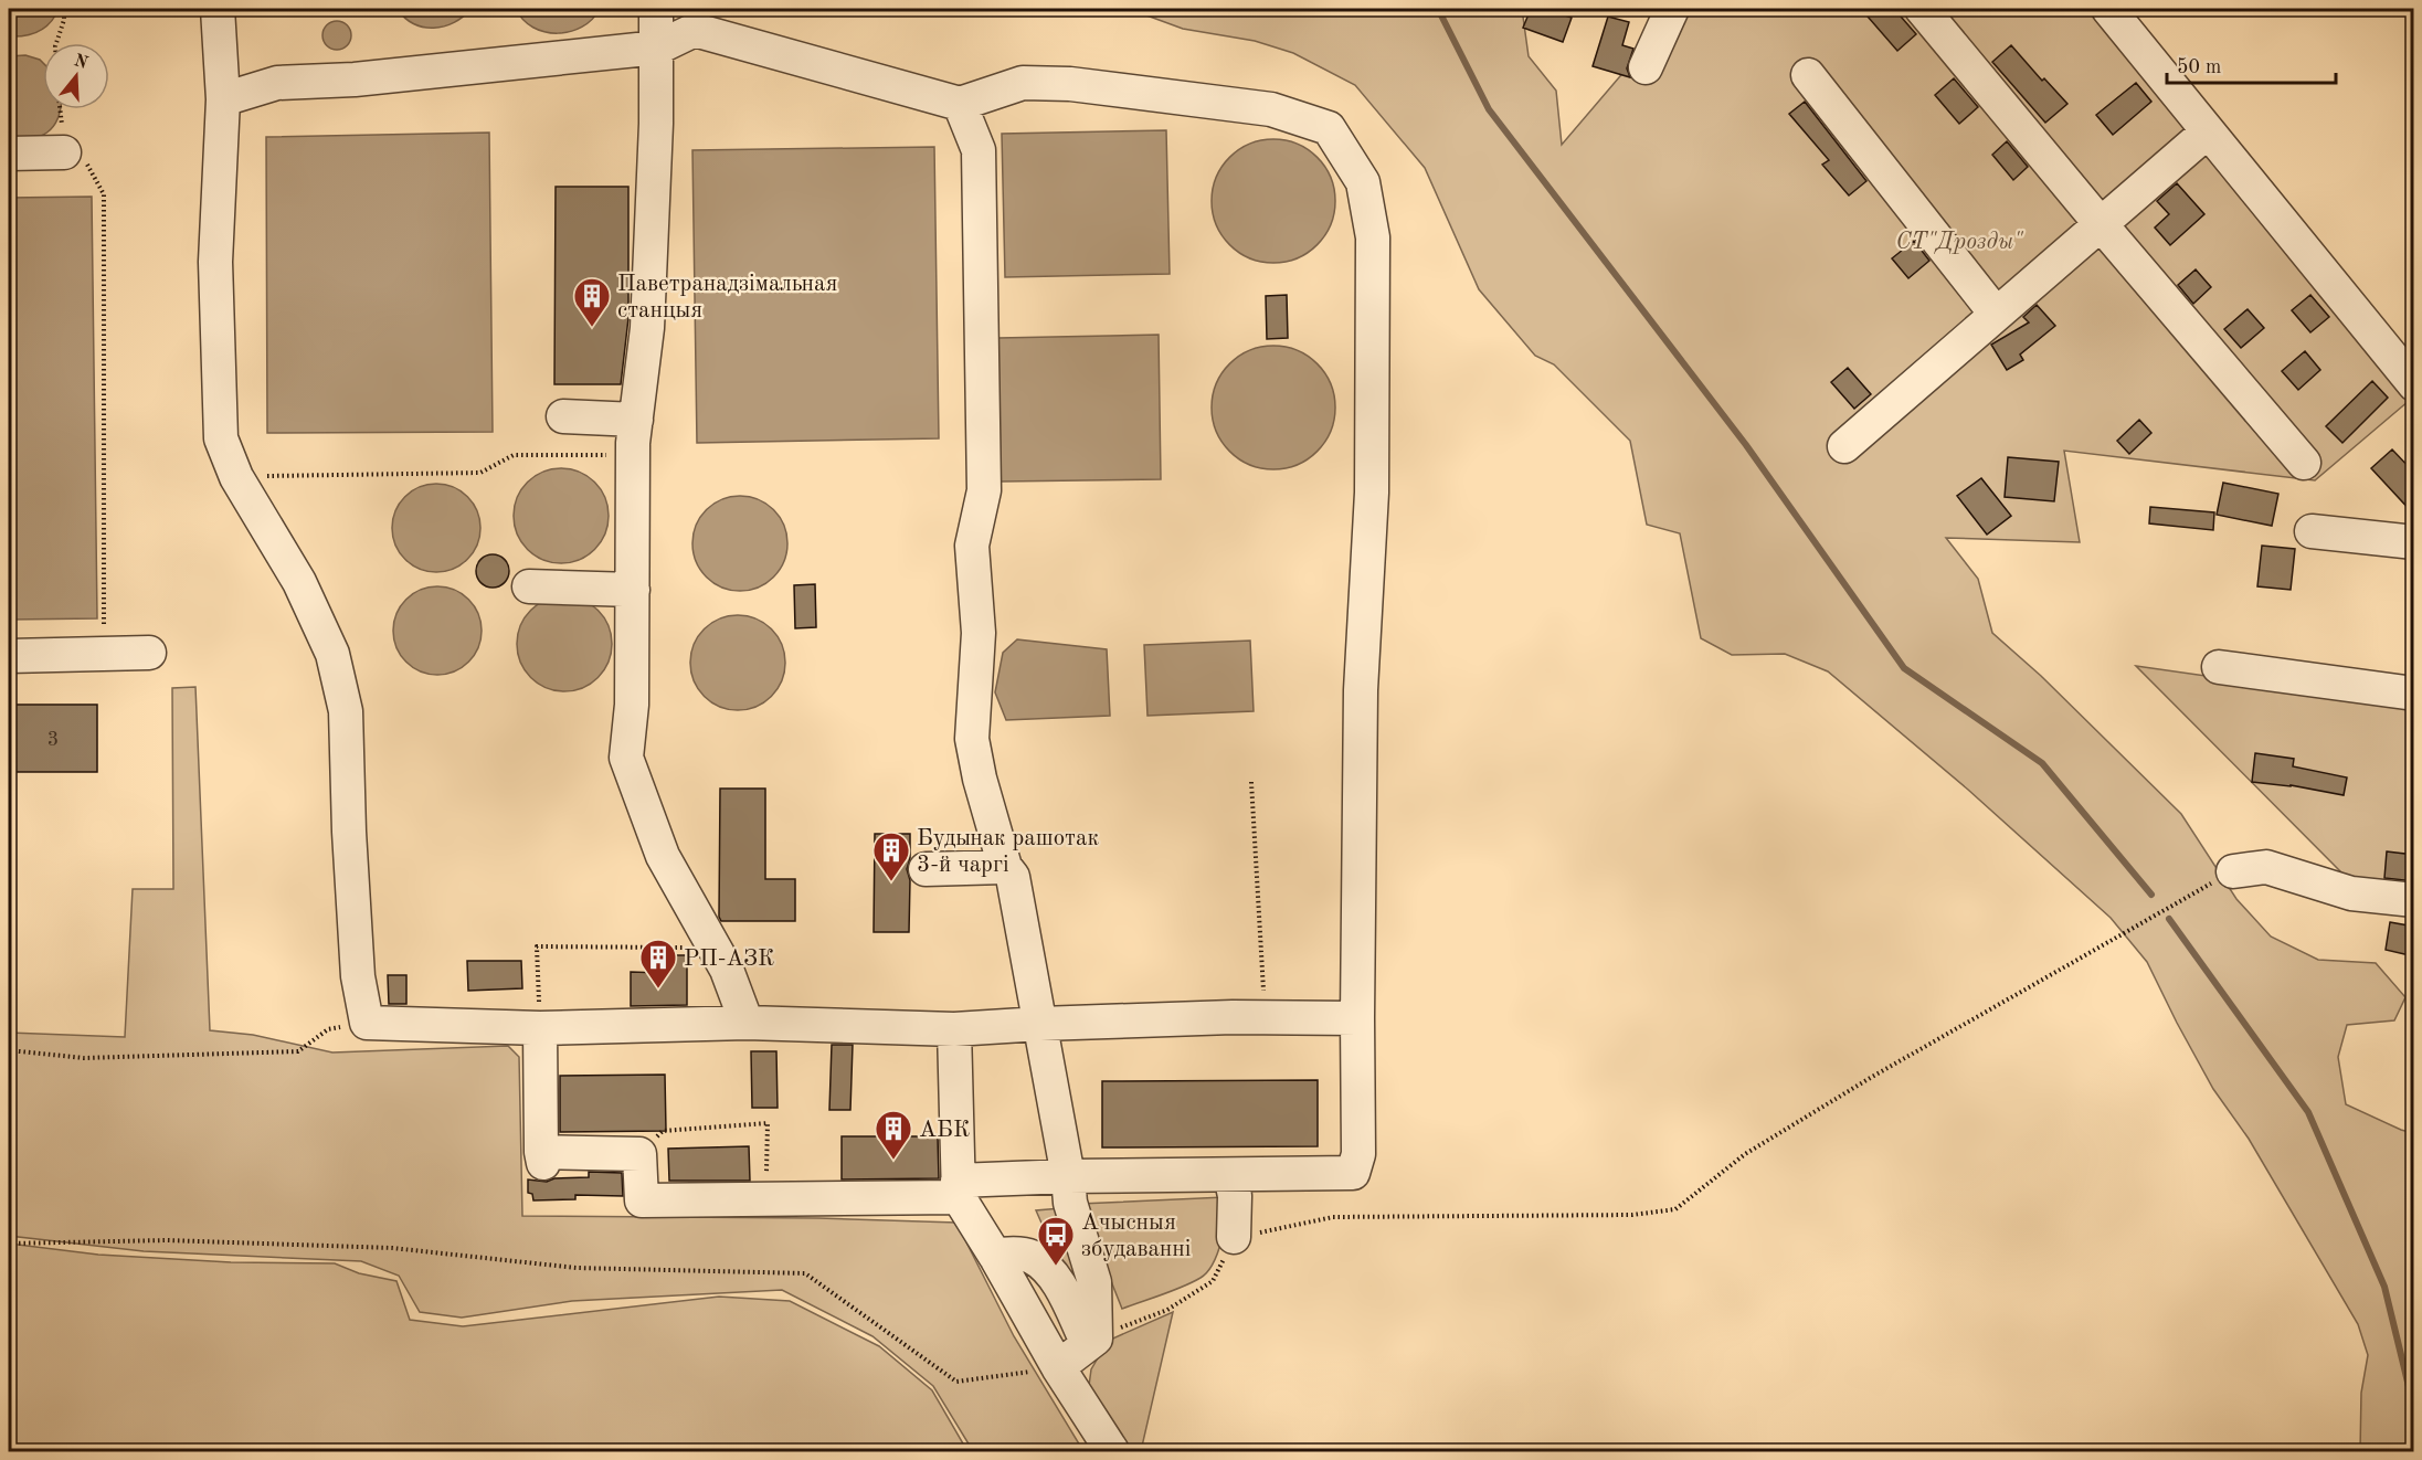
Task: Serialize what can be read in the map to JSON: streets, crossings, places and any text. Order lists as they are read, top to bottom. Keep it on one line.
{"parks":["СТ\"Дрозды\""],"places":{"building":["Паветранадзімальная станцыя","Будынак рашотак 3-й чаргі","РП-АЗК","АБК"],"bus stop":["Ачысныя збудаванні"]},"house_numbers":["3"],"scale_bar":"50 m","north":"top"}
